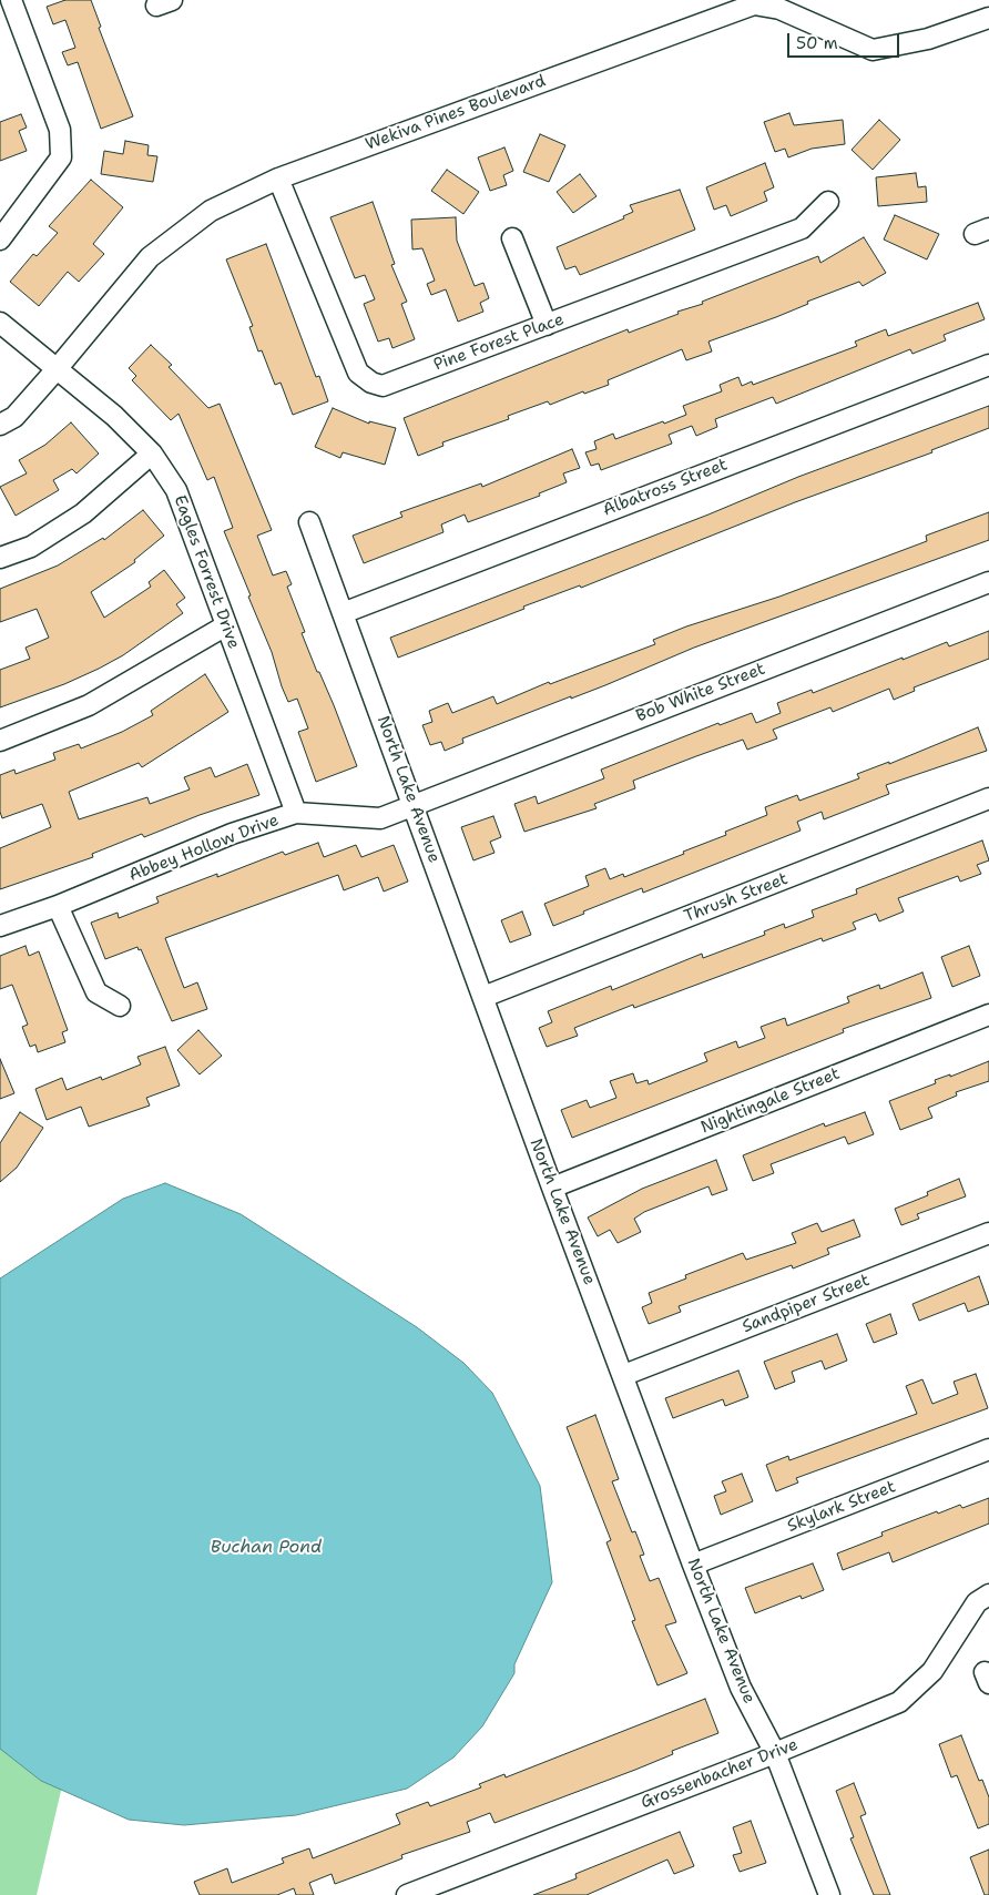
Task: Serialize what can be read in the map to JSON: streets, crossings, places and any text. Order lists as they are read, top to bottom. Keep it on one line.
{"streets":{"street":["Wekiva Pines Boulevard","Pine Forest Place","Albatross Street","Eagles Forrest Drive","Bob White Street","North Lake Avenue","Abbey Hollow Drive","Thrush Street","Nightingale Street","Sandpiper Street","Skylark Street","Grossenbacher Drive"]},"crossings":[["Wekiva Pines Boulevard","Pine Forest Place"],["Wekiva Pines Boulevard","Eagles Forrest Drive"],["Albatross Street","North Lake Avenue"],["Eagles Forrest Drive","Abbey Hollow Drive"],["Bob White Street","North Lake Avenue"],["Bob White Street","Abbey Hollow Drive"],["North Lake Avenue","Abbey Hollow Drive"],["North Lake Avenue","Thrush Street"],["North Lake Avenue","Nightingale Street"],["North Lake Avenue","Sandpiper Street"],["North Lake Avenue","Skylark Street"],["North Lake Avenue","Grossenbacher Drive"]],"water":["Buchan Pond"],"scale_bar":"50 m"}
